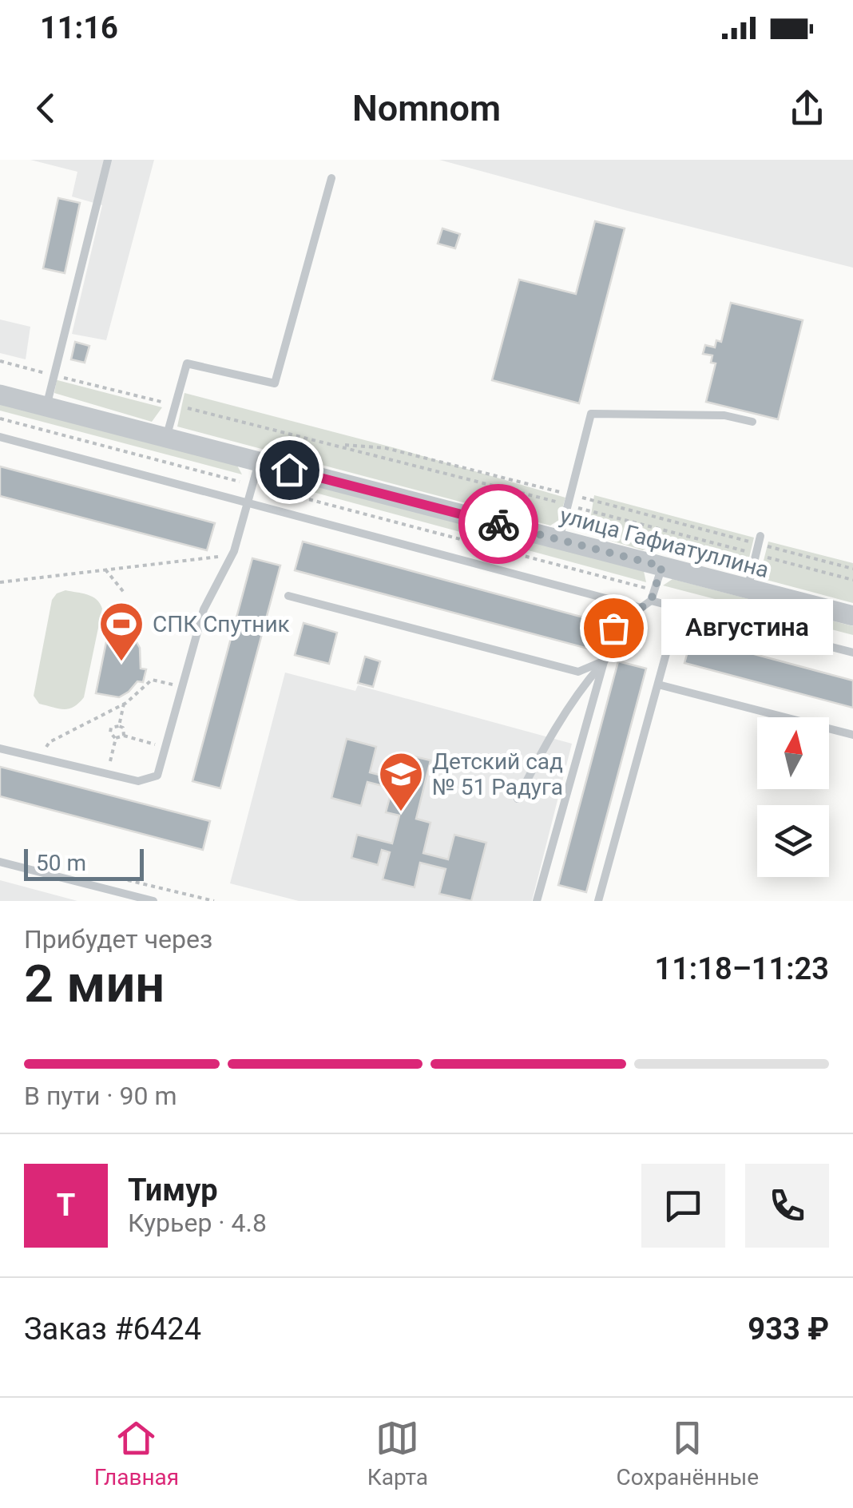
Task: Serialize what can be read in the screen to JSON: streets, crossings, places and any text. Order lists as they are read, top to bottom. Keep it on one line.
{"streets":{"street":["улица Гафиатуллина"]},"places":{"other":["Августина"],"sports":["СПК Спутник"],"school or university":["Детский сад № 51 Радуга"]},"scale_bar":"50 m","north":"top","page":{"status":"11:16","header":"Nomnom","bubble":"Августина","scale":"50 m","heading":["2 мин","Прибудет через","11:18–11:23"],"panel":["Тимур","Курьер · 4.8","Заказ #6424","933 ₽"],"bar":"В пути · 90 m","round":"Т","tabs":["Главная","Карта","Сохранённые"]}}
